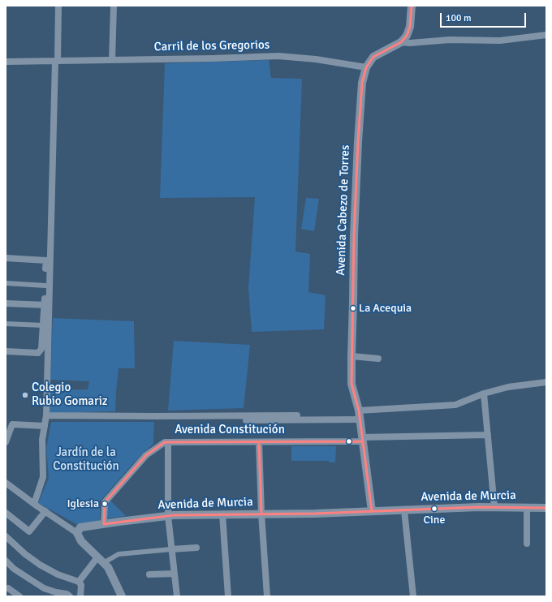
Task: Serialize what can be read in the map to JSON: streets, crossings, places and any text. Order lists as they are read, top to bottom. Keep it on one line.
{"streets":{"street":["Carril de los Gregorios","Avenida Cabezo de Torres","Avenida Constitución","Avenida de Murcia"]},"crossings":[["Carril de los Gregorios","Avenida Cabezo de Torres"],["Avenida Cabezo de Torres","Avenida Constitución"],["Avenida Cabezo de Torres","Avenida de Murcia"],["Avenida Constitución","Avenida de Murcia"]],"parks":["Jardín de la Constitución"],"places":["La Acequia","Colegio Rubio Gomariz","Iglesia","Cine"],"scale_bar":"100 m"}
